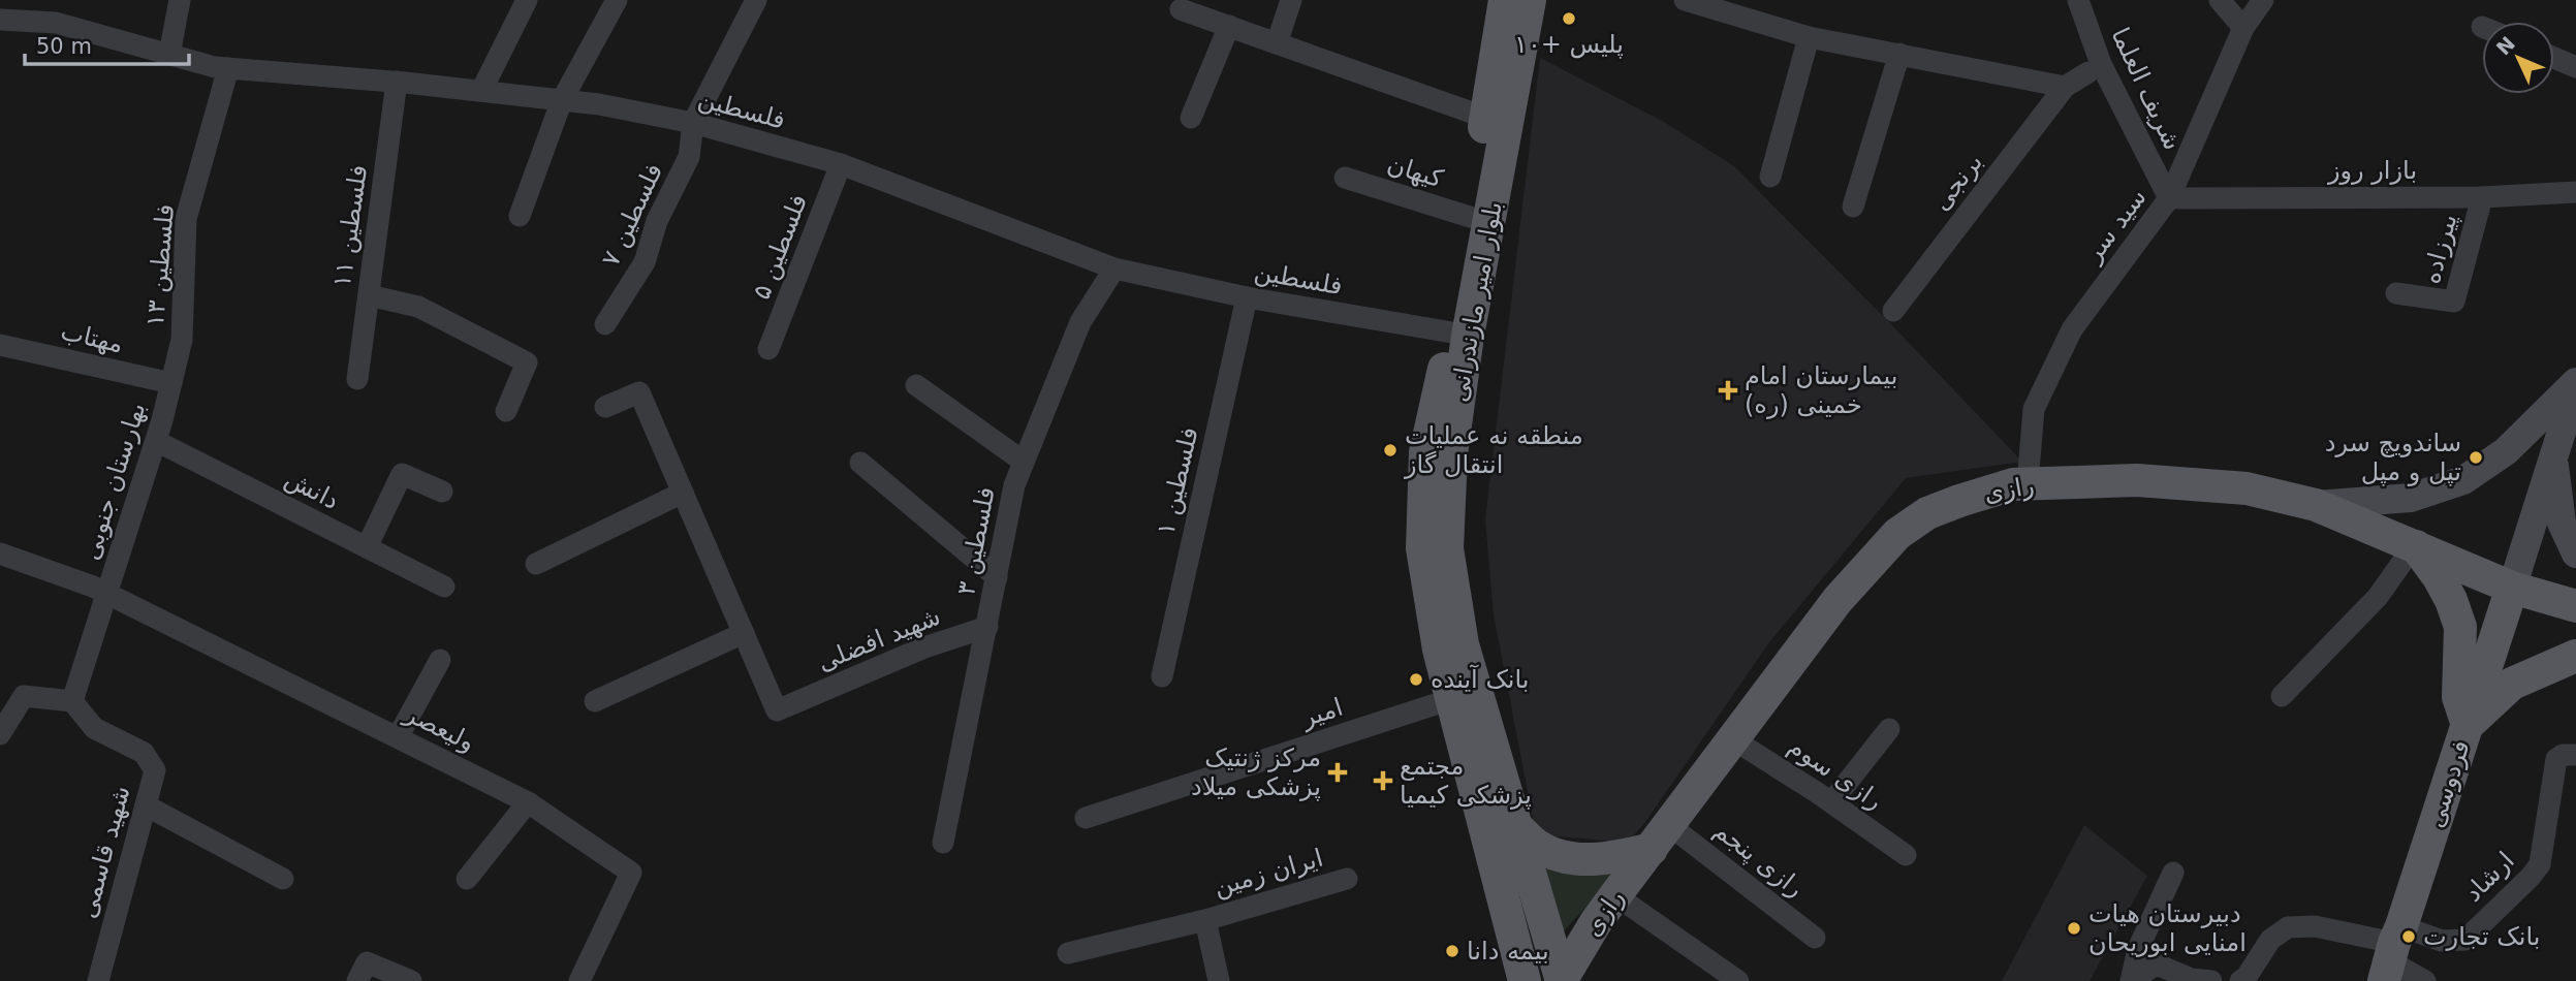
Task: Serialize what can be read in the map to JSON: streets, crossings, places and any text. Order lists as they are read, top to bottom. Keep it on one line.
{"streets":{"main road":["بلوار امیر مازندرانی","رازی","فردوسی"],"street":["شریف العلما","فلسطین","بازار روز","کیهان","برنجی","فلسطین ۷","سید سر","فلسطین ۱۱","فلسطین ۵","پیرزاده","فلسطین ۱۳","مهتاب","بهارستان جنوبی","فلسطین ۱","دانش","فلسطین ۳","شهید افضلی","امیر","ولیعصر","رازی سوم","شهید قاسمی","رازی پنجم","ایران زمین","ارشاد"]},"crossings":[["شریف العلما","بازار روز"],["شریف العلما","سید سر"],["فلسطین","فلسطین ۷"],["فلسطین","فلسطین ۱۱"],["فلسطین","فلسطین ۵"],["فلسطین","فلسطین ۱۳"],["فلسطین","بلوار امیر مازندرانی"],["فلسطین","فلسطین ۱"],["فلسطین","فلسطین ۳"],["بازار روز","سید سر"],["بازار روز","پیرزاده"],["کیهان","بلوار امیر مازندرانی"],["سید سر","رازی"],["فلسطین ۱۳","مهتاب"],["فلسطین ۱۳","بهارستان جنوبی"],["بلوار امیر مازندرانی","رازی"],["بلوار امیر مازندرانی","امیر"],["مهتاب","بهارستان جنوبی"],["بهارستان جنوبی","دانش"],["بهارستان جنوبی","ولیعصر"],["بهارستان جنوبی","شهید قاسمی"],["رازی","رازی سوم"],["رازی","فردوسی"],["رازی","رازی پنجم"],["فلسطین ۳","شهید افضلی"],["فردوسی","ارشاد"]],"places":{"other":["پلیس +١٠","منطقه نه عملیات انتقال گاز","ساندویچ سرد تپل و مپل","بانک آینده","دبیرستان هیات امنایی ابوریحان","بانک تجارت","بیمه دانا"],"health":["بیمارستان امام خمینی (ره)","مرکز ژنتیک پزشکی میلاد","مجتمع پزشکی کیمیا"]},"scale_bar":"50 m","north":"top left"}
